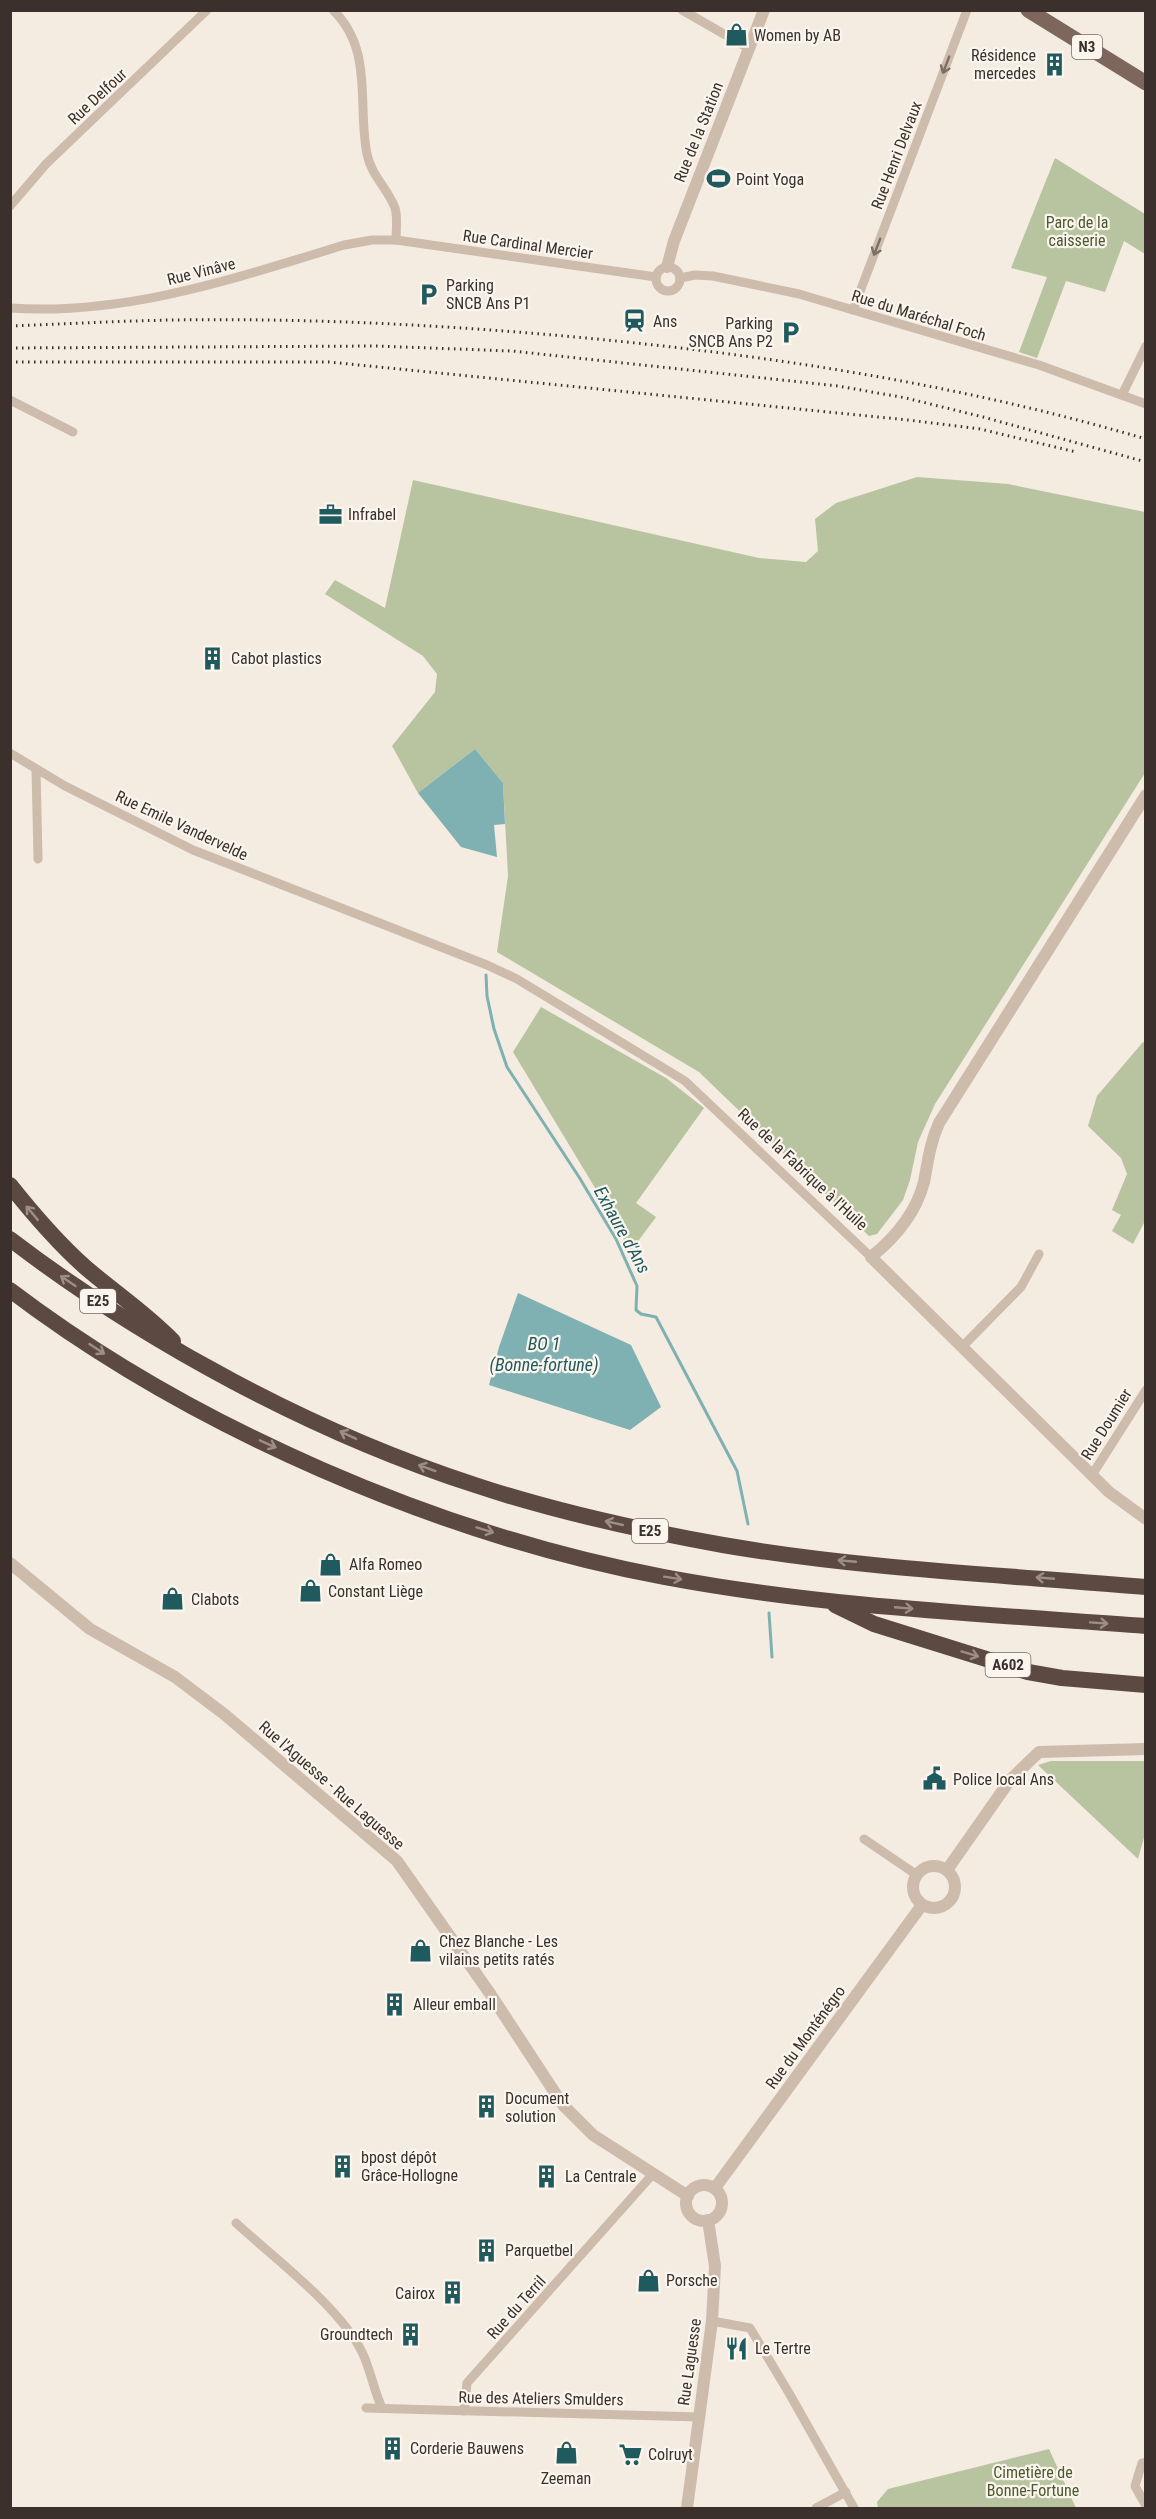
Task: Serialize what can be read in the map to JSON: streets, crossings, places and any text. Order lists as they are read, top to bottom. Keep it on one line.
{"streets":{"highway":["E25","A602"],"main road":["N3"],"street":["Rue Delfour","Rue de la Station","Rue Henri Delvaux","Rue Cardinal Mercier","Rue Vinâve","Rue du Maréchal Foch","Rue Emile Vandervelde","Rue de la Fabrique à l'Huile","Rue Doumier","Rue l'Aguesse - Rue Laguesse","Rue du Monténégro","Rue du Terril","Rue Laguesse","Rue des Ateliers Smulders"]},"crossings":[["Rue de la Station","Rue Cardinal Mercier"],["Rue de la Station","Rue du Maréchal Foch"],["Rue Henri Delvaux","Rue du Maréchal Foch"],["Rue Cardinal Mercier","Rue Vinâve"],["Rue Cardinal Mercier","Rue du Maréchal Foch"],["Rue Emile Vandervelde","Rue de la Fabrique à l'Huile"],["Rue de la Fabrique à l'Huile","Rue Doumier"],["E25","A602"],["Rue l'Aguesse - Rue Laguesse","Rue du Monténégro"],["Rue l'Aguesse - Rue Laguesse","Rue du Terril"],["Rue l'Aguesse - Rue Laguesse","Rue Laguesse"],["Rue du Monténégro","Rue Laguesse"],["Rue du Terril","Rue des Ateliers Smulders"],["Rue Laguesse","Rue des Ateliers Smulders"]],"one_way":["Rue Henri Delvaux"],"water":["Exhaure d'Ans","BO 1 (Bonne-fortune)"],"parks":["Parc de la caisserie","Cimetière de Bonne-Fortune"],"places":{"shop":["Women by AB","Alfa Romeo","Constant Liège","Clabots","Chez Blanche - Les vilains petits ratés","Porsche","Zeeman"],"building":["Résidence mercedes","Cabot plastics","Alleur emball","Document solution","bpost dépôt Grâce-Hollogne","La Centrale","Parquetbel","Cairox","Groundtech","Corderie Bauwens"],"sports":["Point Yoga"],"parking":["Parking SNCB Ans P1","Parking SNCB Ans P2"],"station":["Ans"],"office":["Infrabel"],"public building":["Police local Ans"],"restaurant":["Le Tertre"],"supermarket":["Colruyt"]}}
